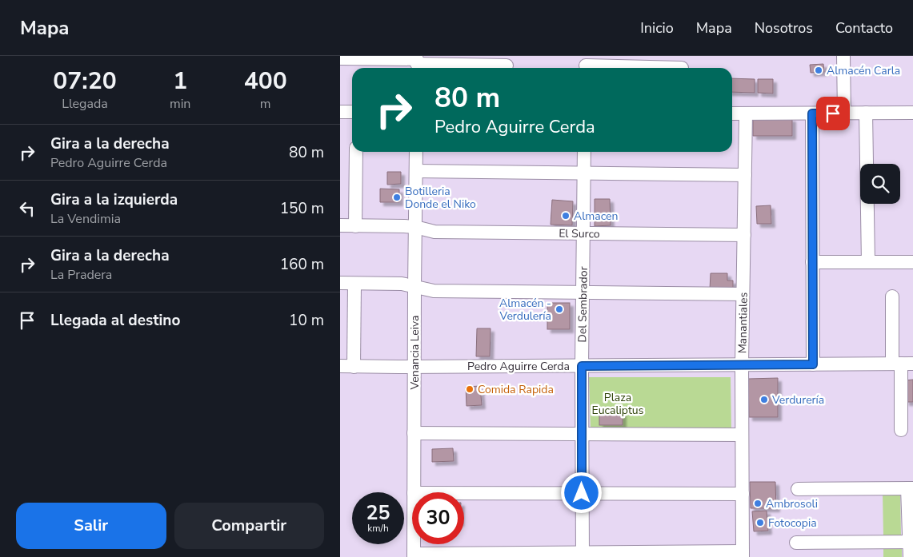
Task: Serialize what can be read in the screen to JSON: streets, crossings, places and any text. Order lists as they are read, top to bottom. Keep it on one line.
{"streets":{"street":["El Surco","Del Sembrador","Manantiales","Venancia Leiva","Pedro Aguirre Cerda"]},"crossings":[["El Surco","Del Sembrador"],["El Surco","Manantiales"],["El Surco","Venancia Leiva"],["Del Sembrador","Pedro Aguirre Cerda"],["Manantiales","Pedro Aguirre Cerda"],["Venancia Leiva","Pedro Aguirre Cerda"]],"parks":["Plaza Eucaliptus"],"places":["Almacén Carla","Botilleria Donde el Niko","Almacen","Almacén - Verdulería","Comida Rapida","Verdurería","Ambrosoli","Fotocopia"],"page":{"header":"Mapa","nav":["Inicio","Mapa","Nosotros","Contacto"],"eta":["07:20","Llegada","1","min","400","m"],"turn":["80 m","Pedro Aguirre Cerda"],"list":[{"name":"Gira a la derecha","note":"Pedro Aguirre Cerda","value":"80 m"},{"name":"Gira a la izquierda","note":"La Vendimia","value":"150 m"},{"name":"Gira a la derecha","note":"La Pradera","value":"160 m"},{"name":"Llegada al destino","value":"10 m"}],"speed":"25 km/h","limit":"30","buttons":["Salir","Compartir"]}}
